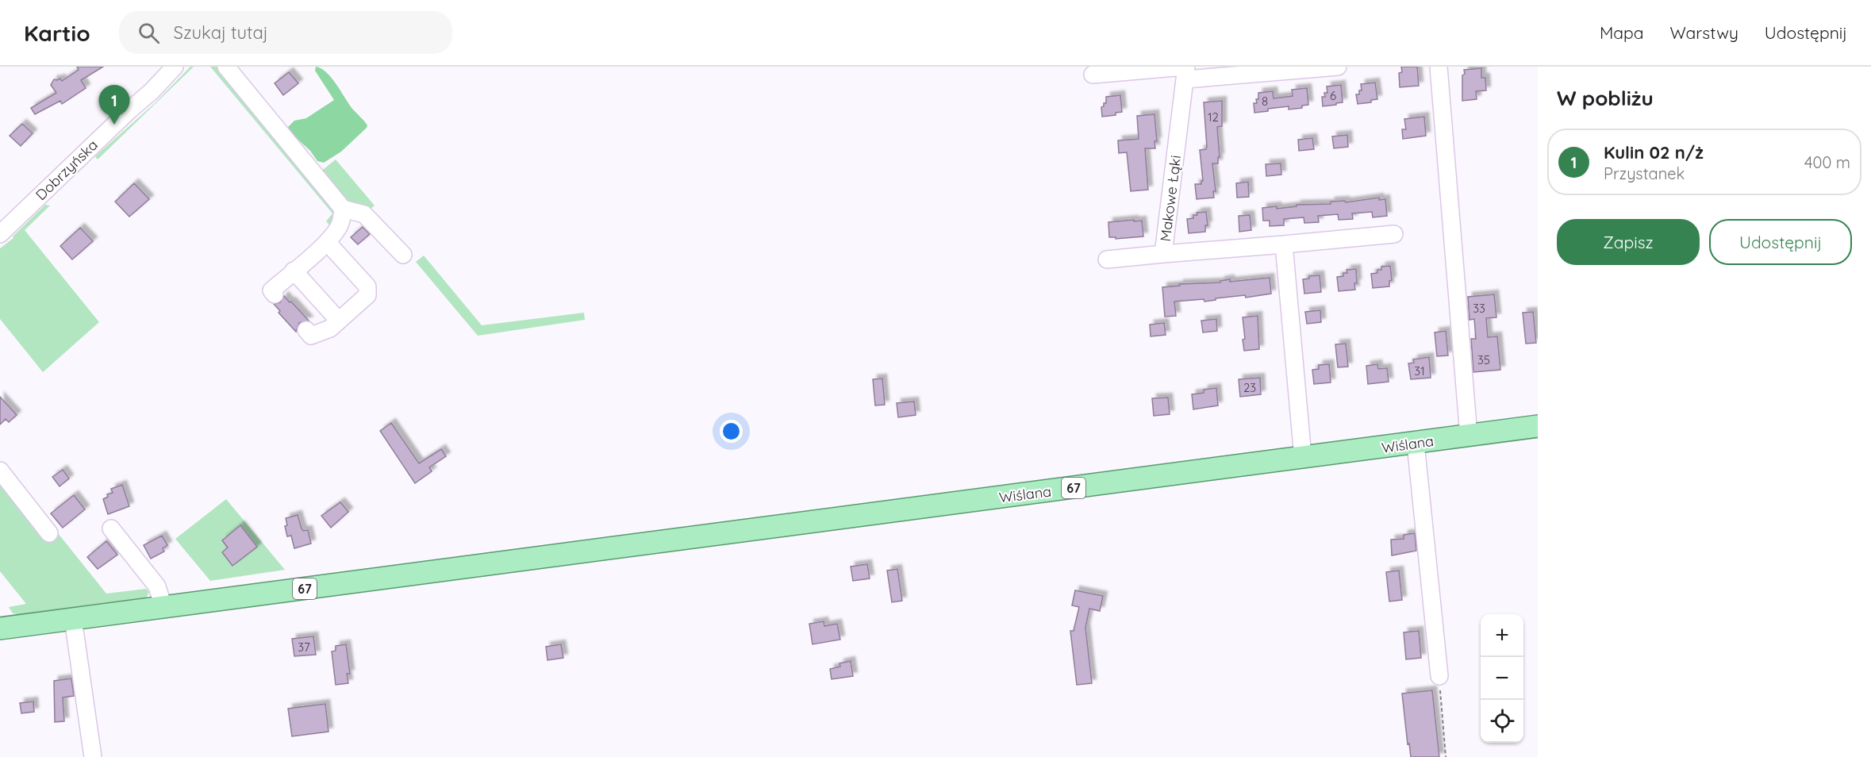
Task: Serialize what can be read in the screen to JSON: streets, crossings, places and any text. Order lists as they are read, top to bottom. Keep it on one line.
{"streets":{"main road":["Wiślana","67"],"street":["Dobrzyńska","Makowe Łąki"]},"crossings":[["Wiślana","67"]],"house_numbers":["6","8","12","33","35","31","23","37"],"page":{"header":"Kartio","search":"Szukaj tutaj","nav":["Mapa","Warstwy","Udostępnij"],"heading":"W pobliżu","pins":"1","list":[{"mark":"1","name":"Kulin 02 n/ż","note":"Przystanek","value":"400 m"}],"buttons":["Zapisz","Udostępnij"],"map_buttons":["+","−"]}}
